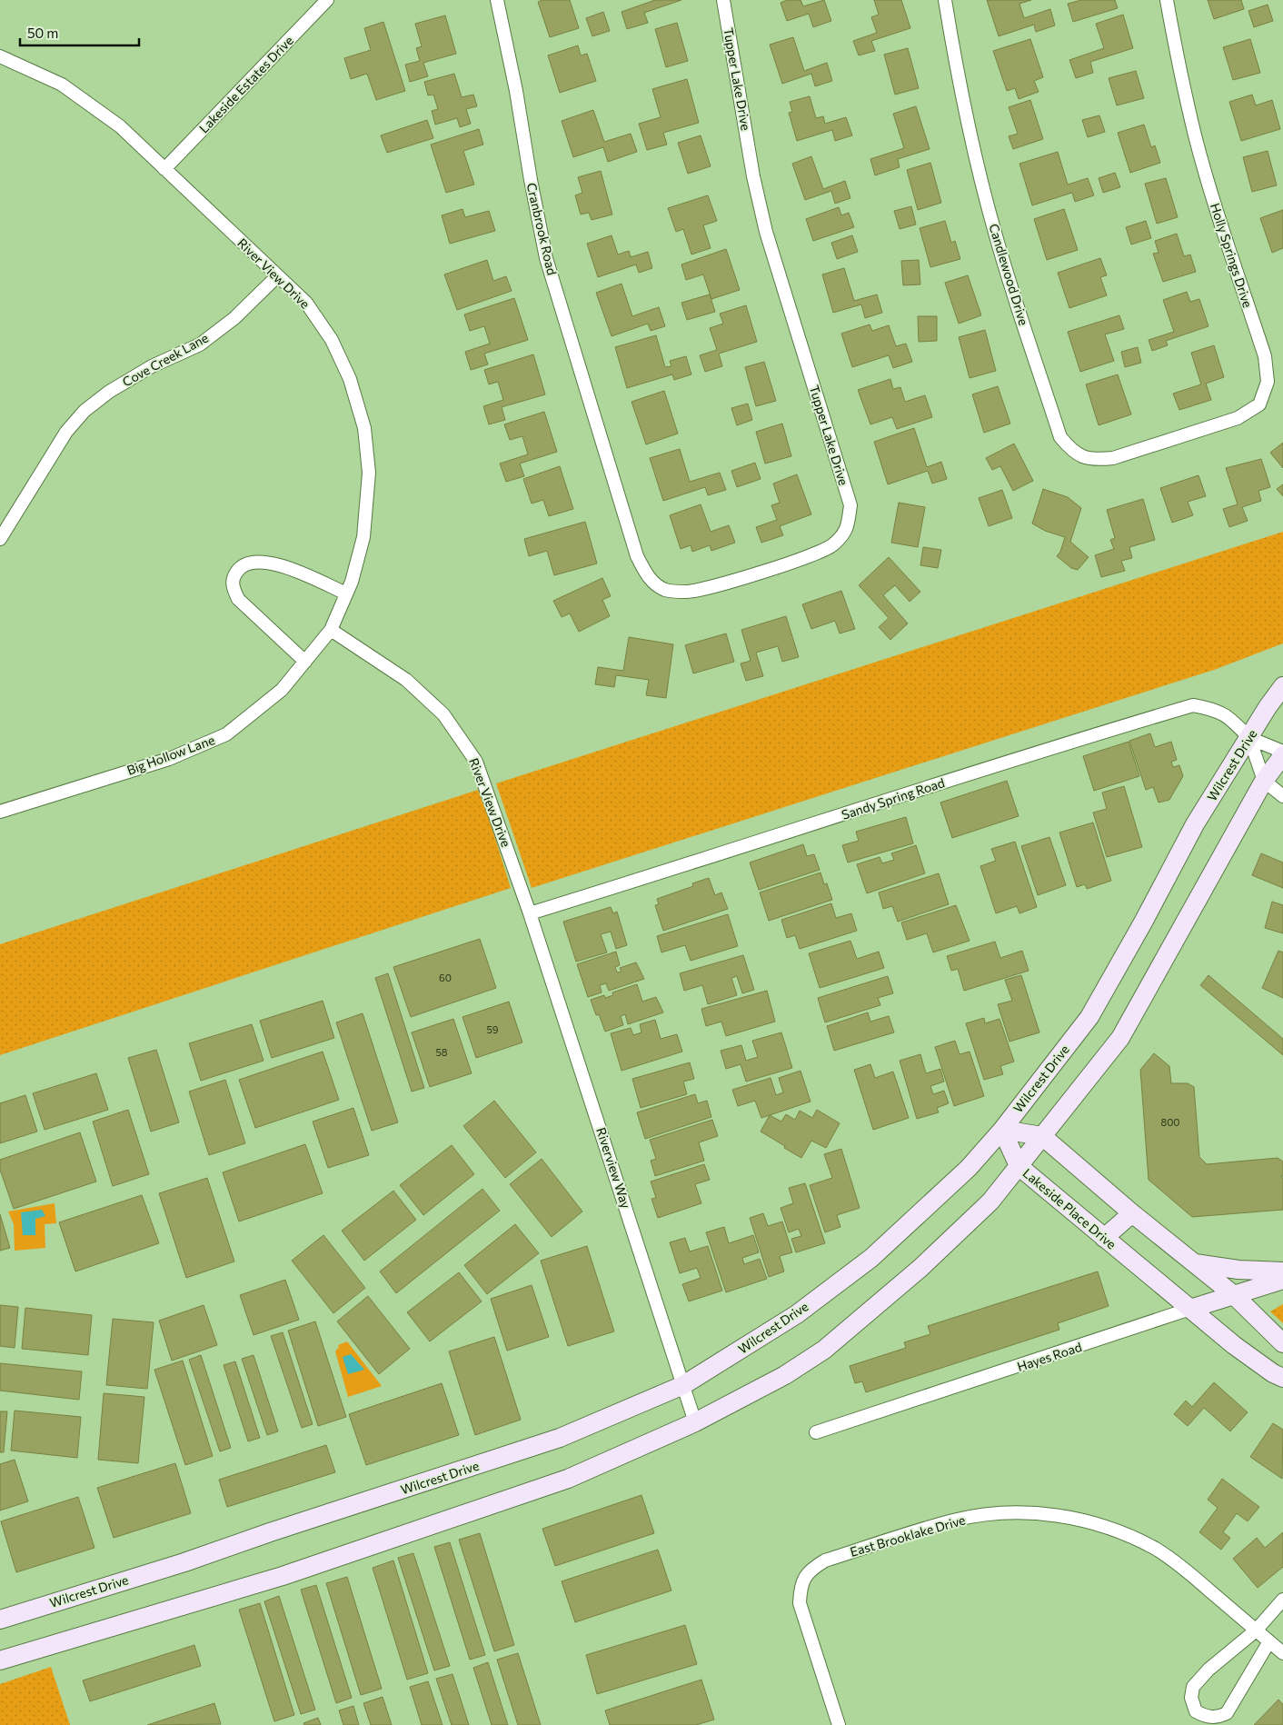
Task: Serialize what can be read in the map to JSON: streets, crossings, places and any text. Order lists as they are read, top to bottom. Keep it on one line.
{"streets":{"main road":["Wilcrest Drive","Lakeside Place Drive","Hayes Road"],"street":["Tupper Lake Drive","Lakeside Estates Drive","Cranbrook Road","Holly Springs Drive","River View Drive","Candlewood Drive","Cove Creek Lane","Big Hollow Lane","Sandy Spring Road","Riverview Way","East Brooklake Drive"]},"crossings":[["Tupper Lake Drive","Cranbrook Road"],["Lakeside Estates Drive","River View Drive"],["Holly Springs Drive","Candlewood Drive"],["River View Drive","Cove Creek Lane"],["River View Drive","Big Hollow Lane"],["River View Drive","Sandy Spring Road"],["River View Drive","Riverview Way"],["Wilcrest Drive","Sandy Spring Road"],["Wilcrest Drive","Riverview Way"],["Wilcrest Drive","Lakeside Place Drive"],["Sandy Spring Road","Riverview Way"],["Lakeside Place Drive","Hayes Road"]],"house_numbers":["60","59","58","800"],"scale_bar":"50 m"}
